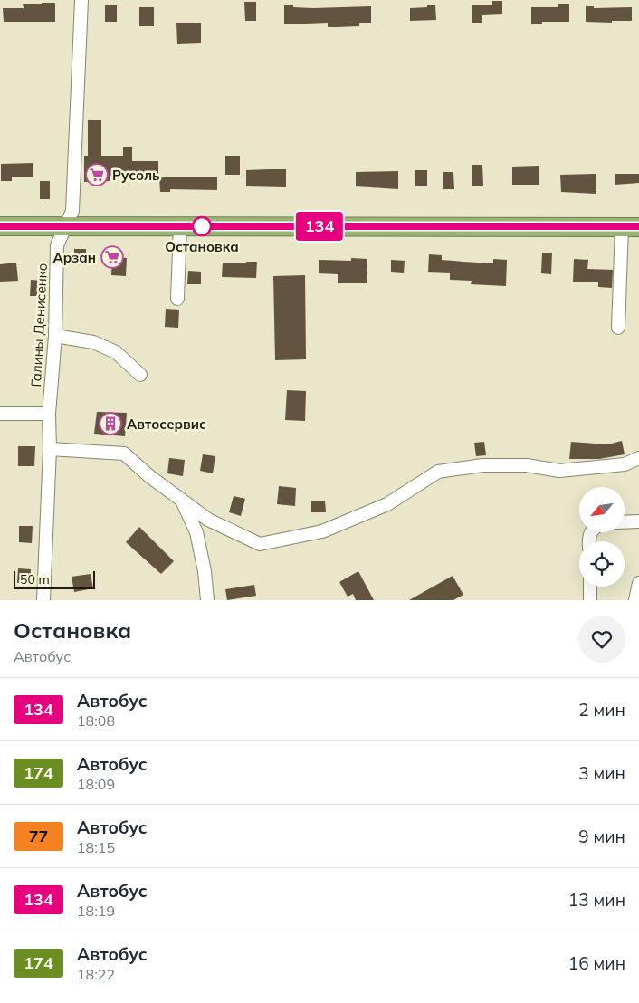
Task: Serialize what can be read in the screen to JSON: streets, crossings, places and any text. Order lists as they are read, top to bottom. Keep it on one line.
{"streets":{"street":["Галины Денисенко"]},"places":{"supermarket":["Русоль","Арзан"],"other":["Остановка"],"building":["Автосервис"]},"lines":["bus line 134"],"scale_bar":"50 m","north":"bottom left","page":{"on_map":"134","scale":"50 m","heading":["Остановка","Автобус"],"list":[{"mark":"134","name":"Автобус","note":"18:08","value":"2 мин"},{"mark":"174","name":"Автобус","note":"18:09","value":"3 мин"},{"mark":"77","name":"Автобус","note":"18:15","value":"9 мин"},{"mark":"134","name":"Автобус","note":"18:19","value":"13 мин"},{"mark":"174","name":"Автобус","note":"18:22","value":"16 мин"}]}}
